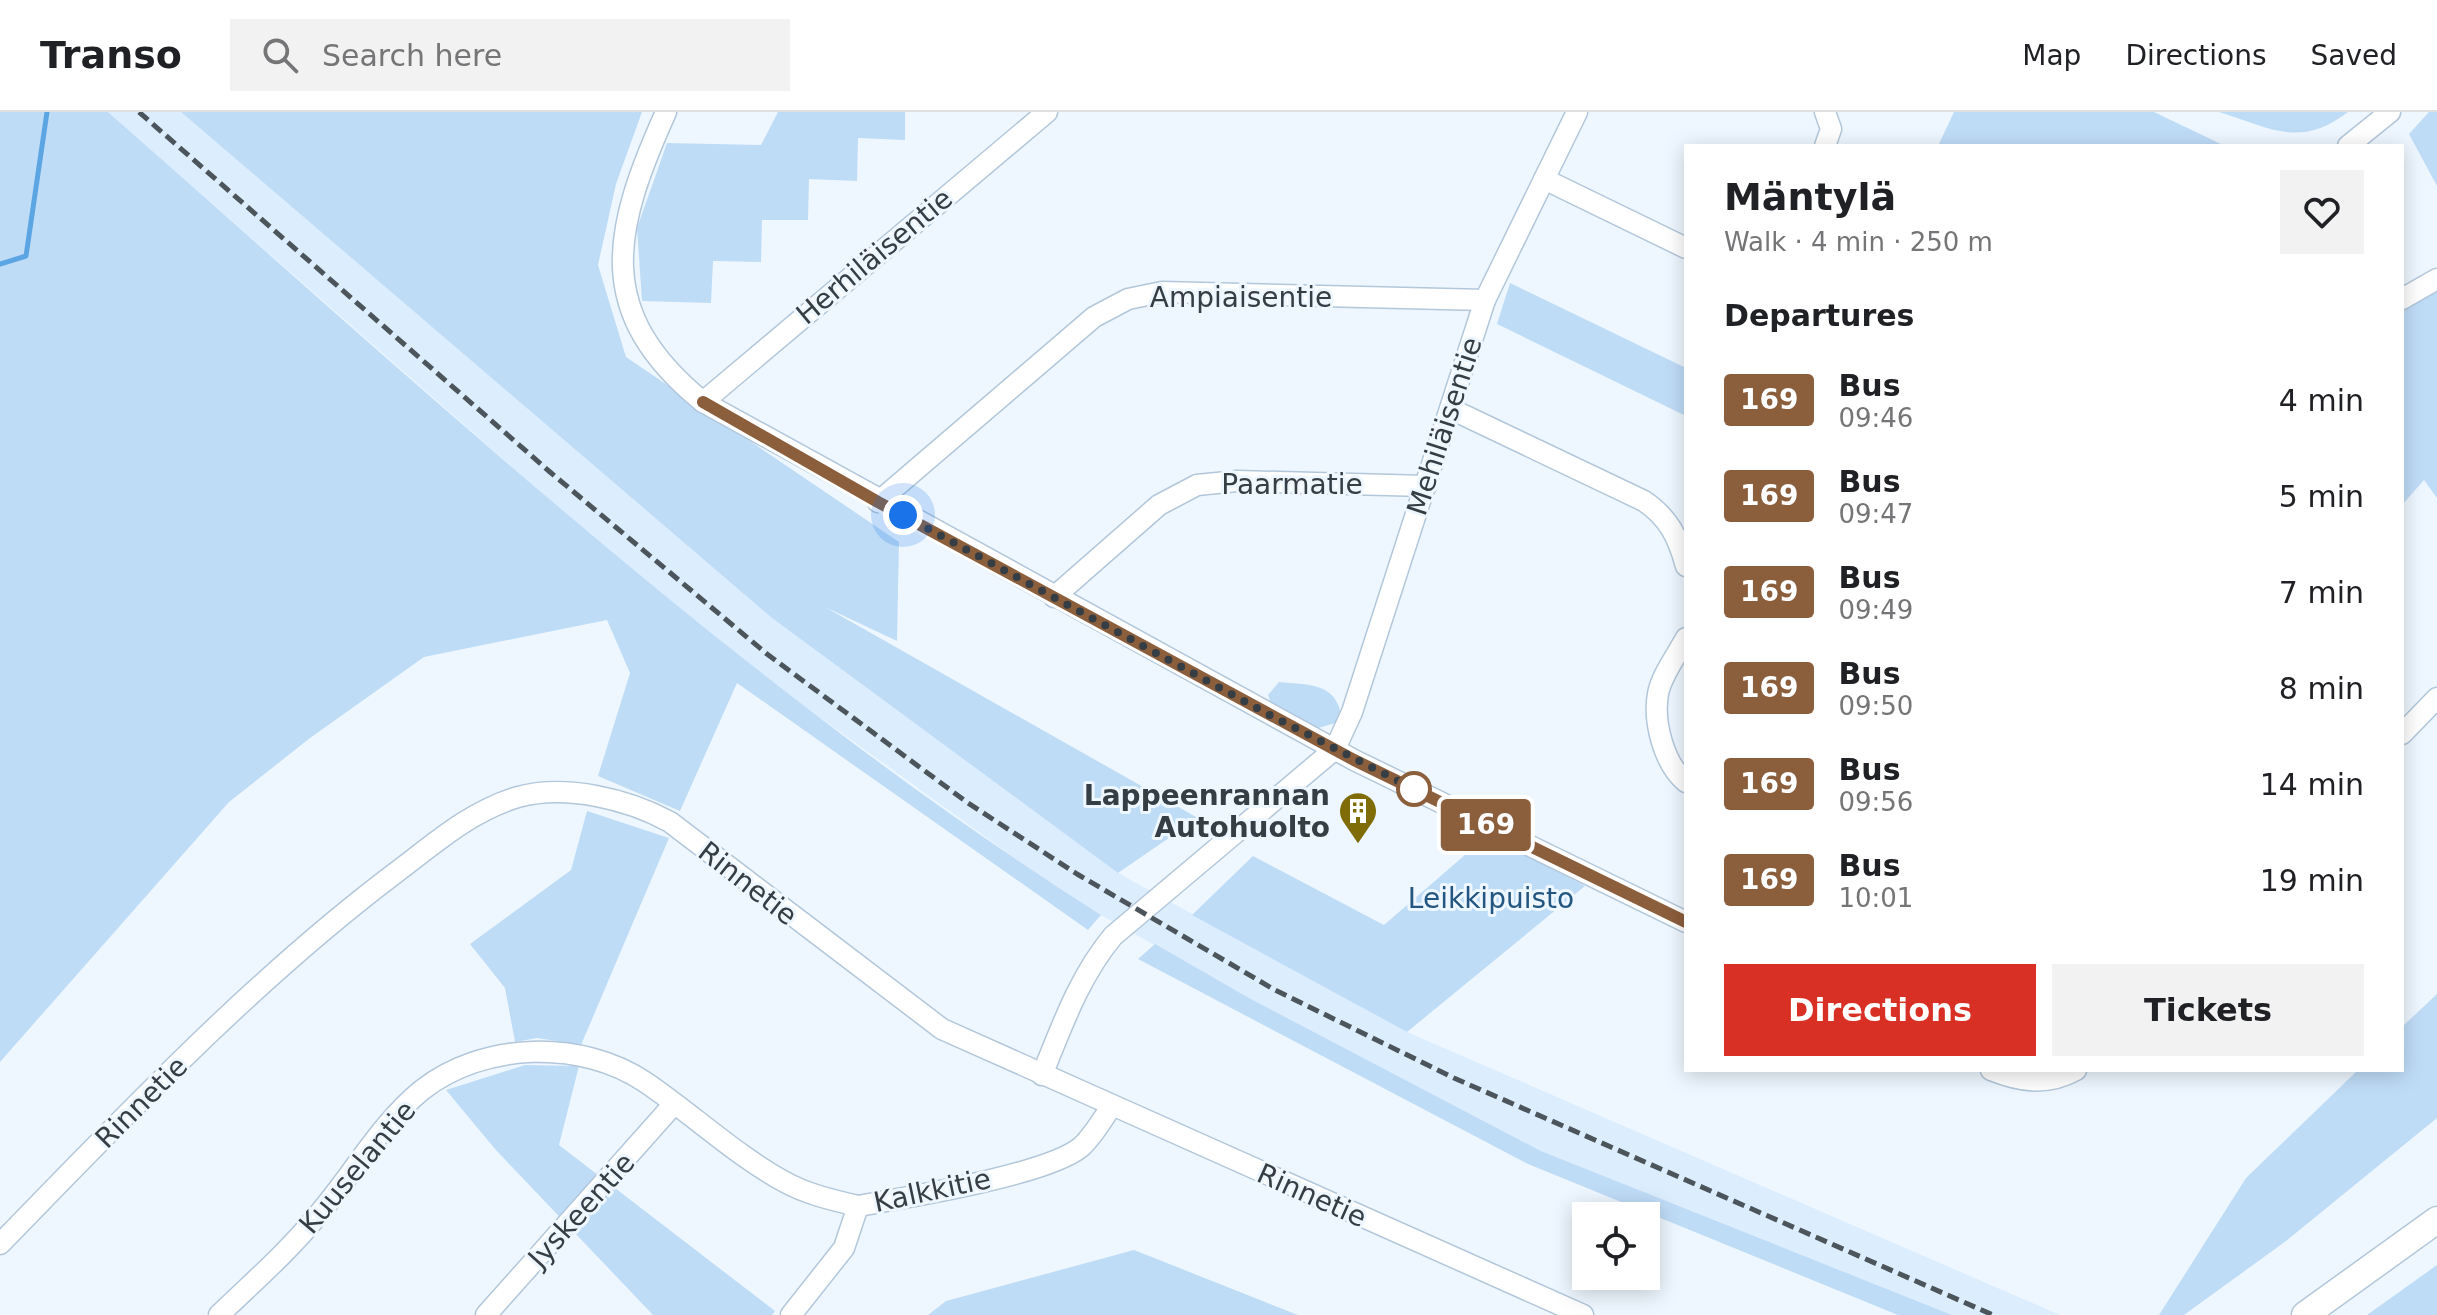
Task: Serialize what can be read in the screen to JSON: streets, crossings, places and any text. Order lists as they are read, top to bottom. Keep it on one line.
{"streets":{"street":["Herhiläisentie","Ampiaisentie","Mehiläisentie","Paarmatie","Rinnetie","Kuuselantie","Kalkkitie","Jyskeentie"]},"crossings":[["Ampiaisentie","Mehiläisentie"],["Mehiläisentie","Paarmatie"],["Rinnetie","Kalkkitie"],["Kuuselantie","Kalkkitie"],["Kuuselantie","Jyskeentie"]],"parks":["Leikkipuisto"],"places":{"building":["Lappeenrannan Autohuolto"]},"lines":["bus line 169"],"page":{"header":"Transo","search":"Search here","nav":["Map","Directions","Saved"],"on_map":"169","heading":[["Mäntylä","Walk · 4 min · 250 m"],"Departures"],"list":[{"mark":"169","name":"Bus","note":"09:46","value":"4 min"},{"mark":"169","name":"Bus","note":"09:47","value":"5 min"},{"mark":"169","name":"Bus","note":"09:49","value":"7 min"},{"mark":"169","name":"Bus","note":"09:50","value":"8 min"},{"mark":"169","name":"Bus","note":"09:56","value":"14 min"},{"mark":"169","name":"Bus","note":"10:01","value":"19 min"}],"buttons":["Directions","Tickets"]}}
